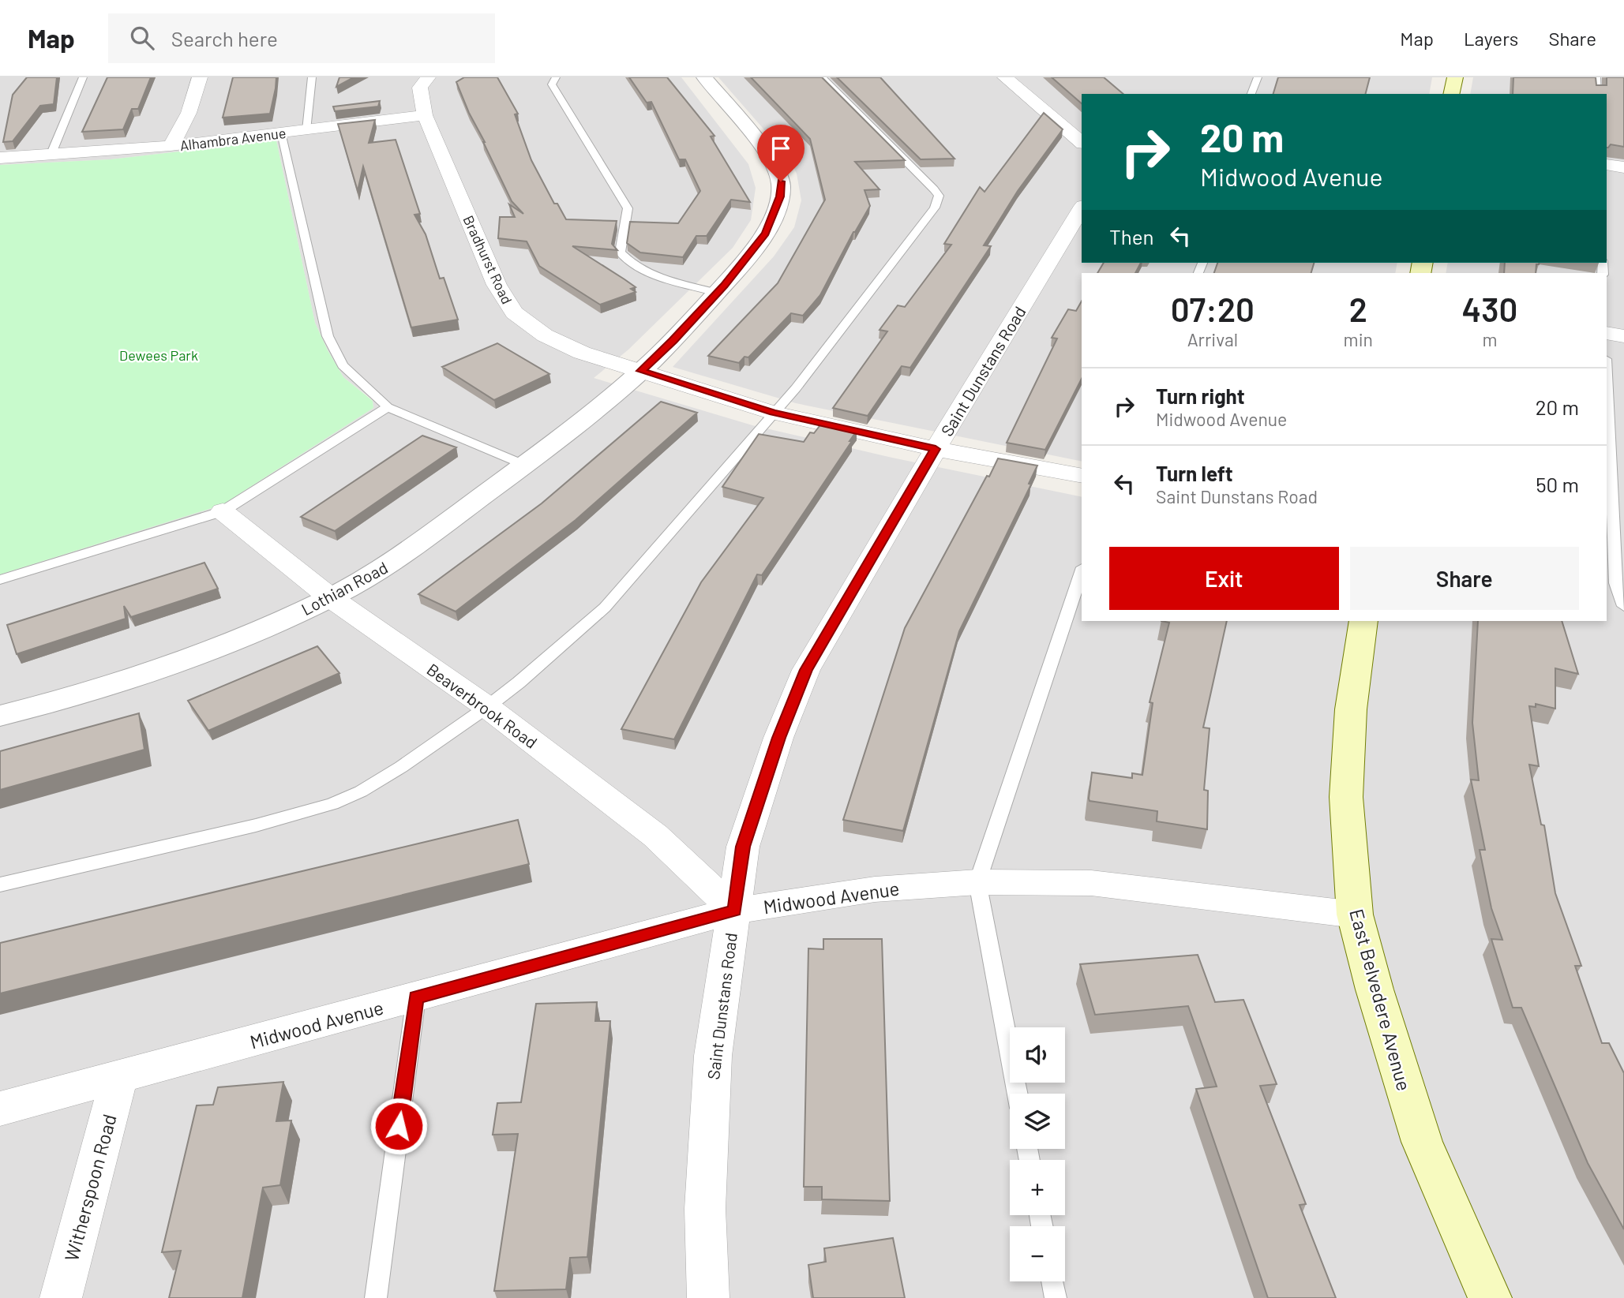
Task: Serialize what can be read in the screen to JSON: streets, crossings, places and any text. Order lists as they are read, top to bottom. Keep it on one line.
{"streets":{"main road":["East Belvedere Avenue"],"street":["Alhambra Avenue","Bradhurst Road","Saint Dunstans Road","Lothian Road","Beaverbrook Road","Midwood Avenue","Witherspoon Road"]},"crossings":[["Alhambra Avenue","Bradhurst Road"],["Bradhurst Road","Saint Dunstans Road"],["Bradhurst Road","Lothian Road"],["Saint Dunstans Road","Beaverbrook Road"],["Saint Dunstans Road","Midwood Avenue"],["Lothian Road","Beaverbrook Road"],["Beaverbrook Road","Midwood Avenue"],["Midwood Avenue","East Belvedere Avenue"],["Midwood Avenue","Witherspoon Road"]],"parks":["Dewees Park"],"page":{"header":"Map","search":"Search here","nav":["Map","Layers","Share"],"turn":["20 m","Midwood Avenue"],"then":"Then","eta":["07:20","Arrival","2","min","430","m"],"list":[{"name":"Turn right","note":"Midwood Avenue","value":"20 m"},{"name":"Turn left","note":"Saint Dunstans Road","value":"50 m"}],"buttons":["Exit","Share"],"map_buttons":["+","−"]}}
